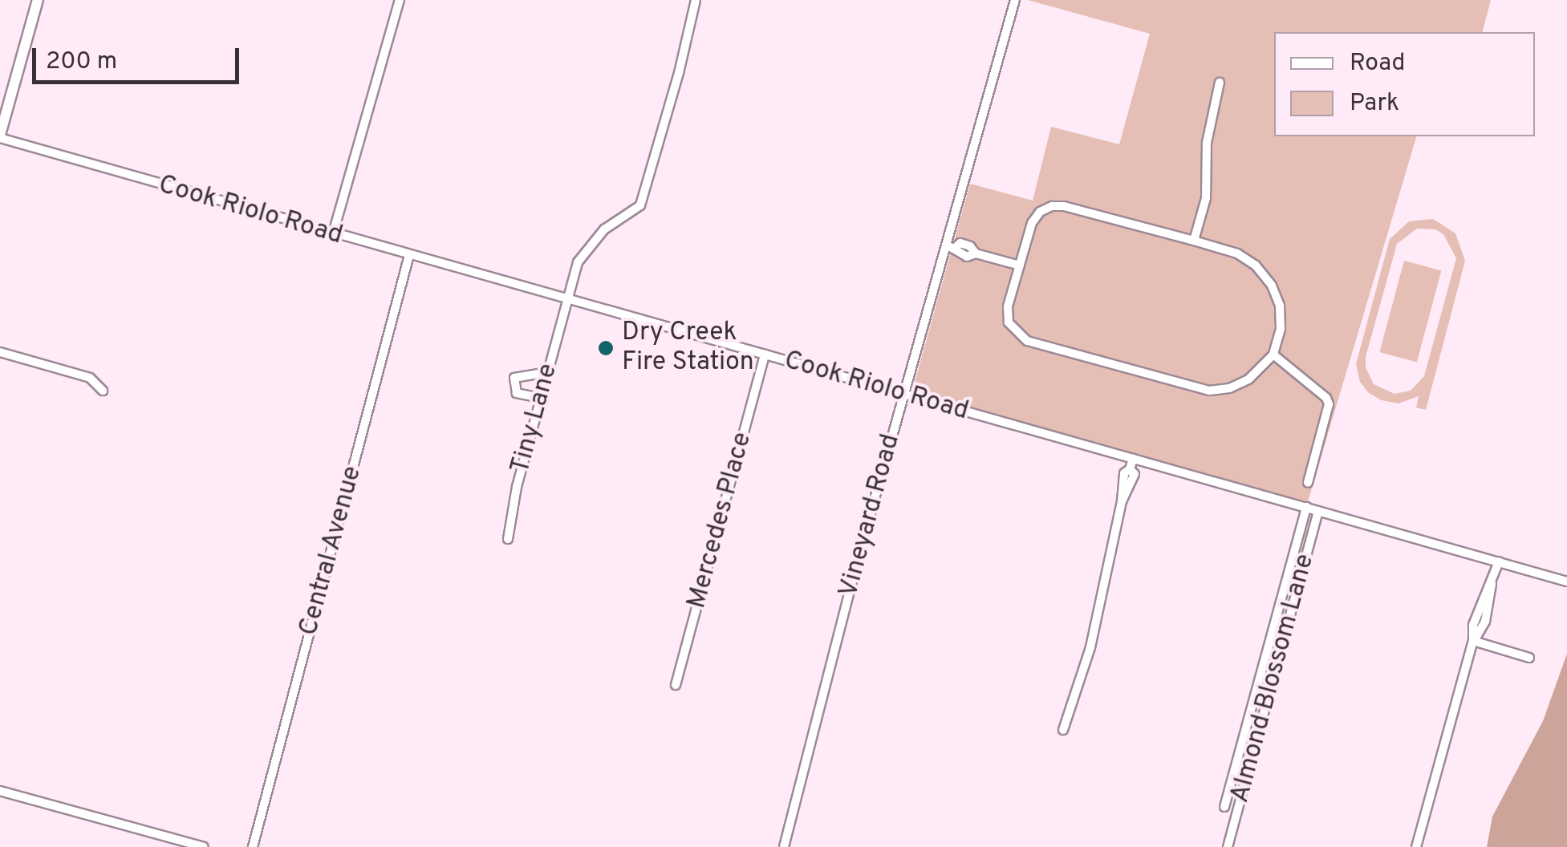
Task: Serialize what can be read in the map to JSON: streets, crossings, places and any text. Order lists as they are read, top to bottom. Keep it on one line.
{"streets":{"street":["Cook Riolo Road","Tiny Lane","Vineyard Road","Mercedes Place","Central Avenue","Almond Blossom Lane"]},"crossings":[["Cook Riolo Road","Tiny Lane"],["Cook Riolo Road","Vineyard Road"],["Cook Riolo Road","Mercedes Place"],["Cook Riolo Road","Central Avenue"],["Cook Riolo Road","Almond Blossom Lane"]],"places":["Dry Creek Fire Station"],"legend":["Road","Park"],"scale_bar":"200 m"}
